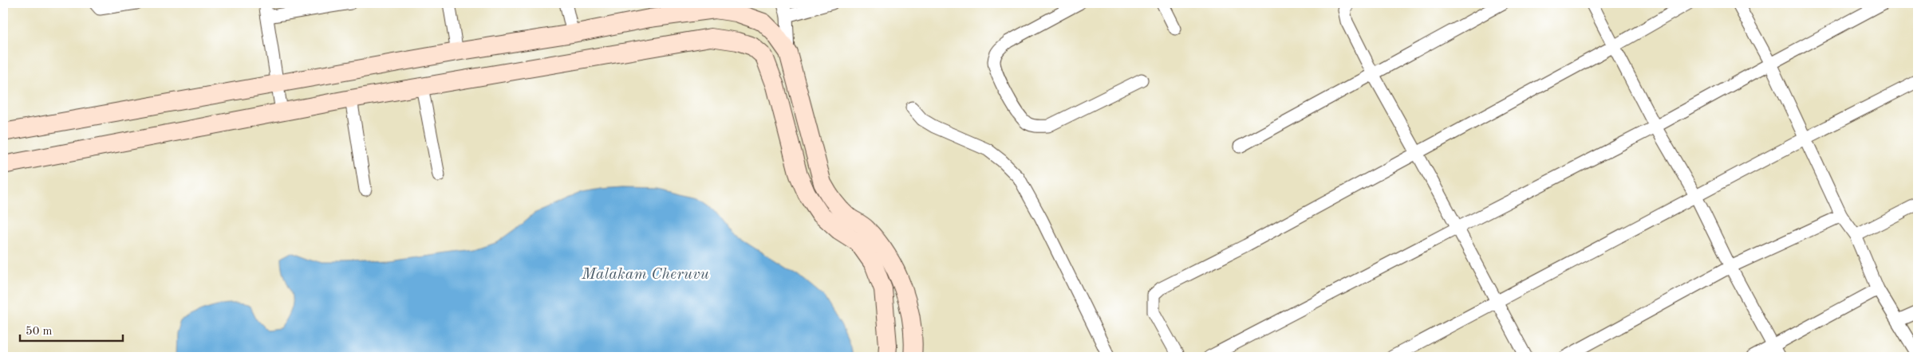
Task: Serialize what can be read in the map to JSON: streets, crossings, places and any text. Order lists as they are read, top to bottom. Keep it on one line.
{"water":["Malakam Cheruvu"],"scale_bar":"50 m"}
